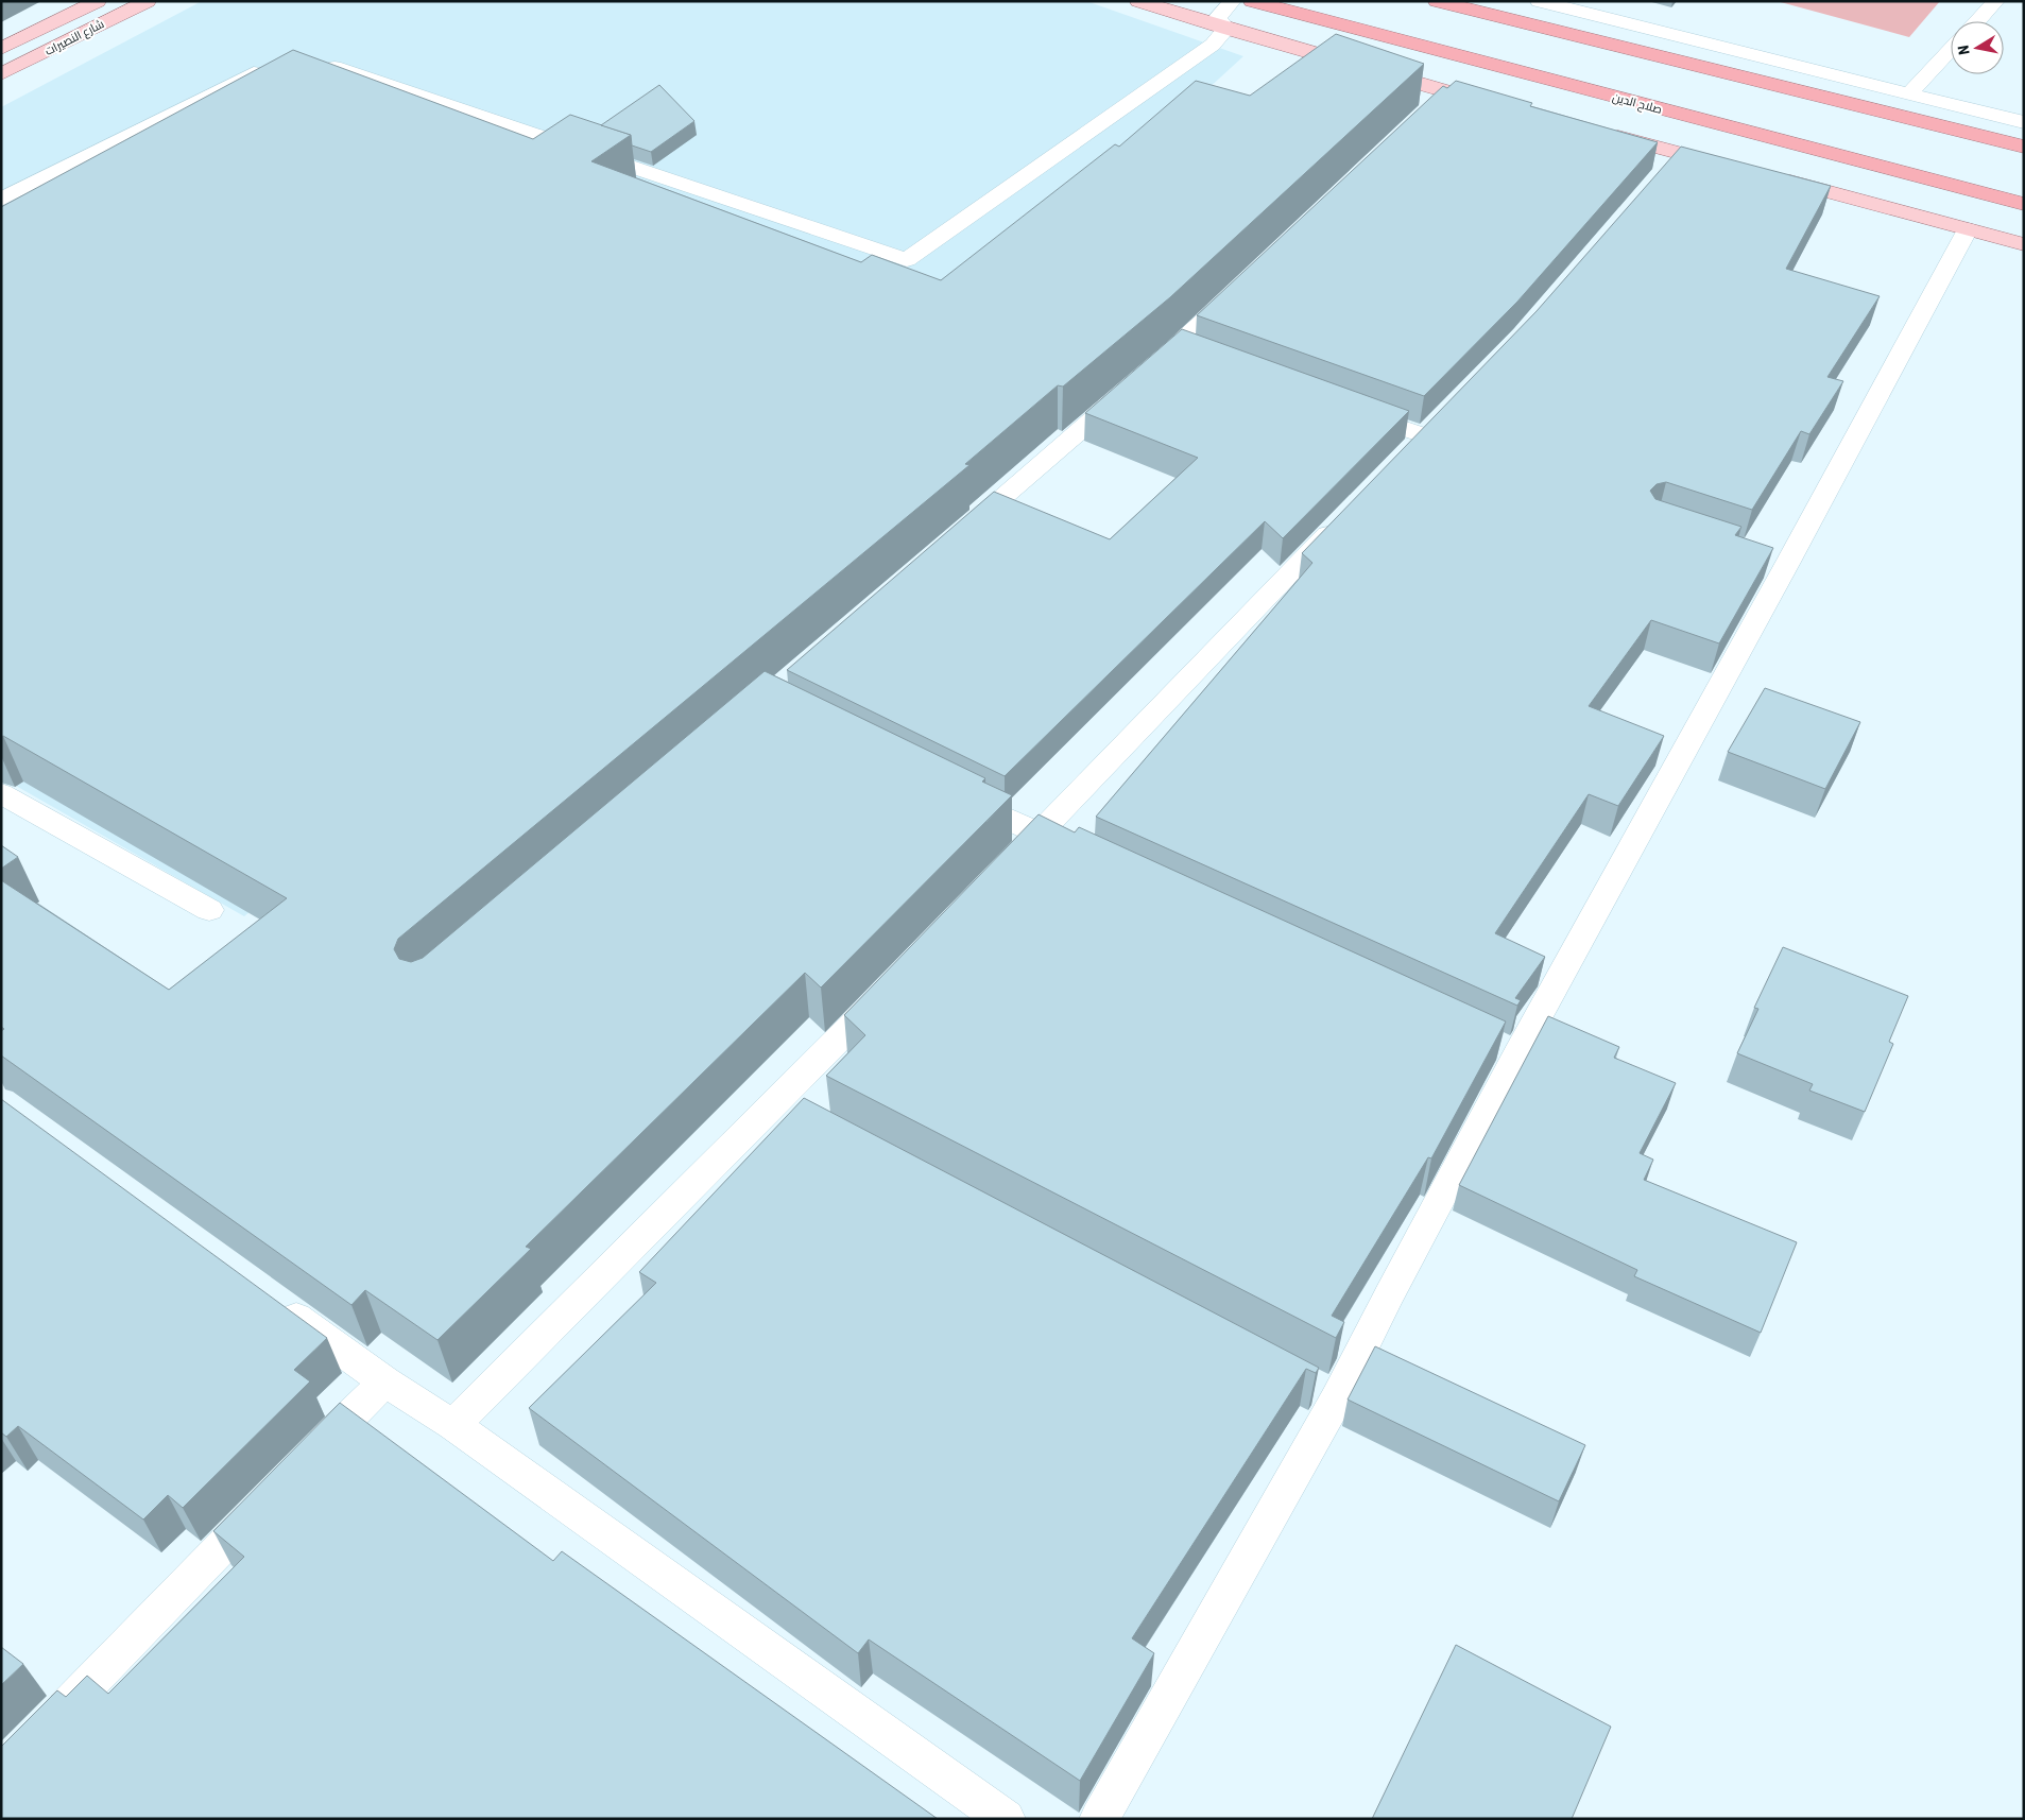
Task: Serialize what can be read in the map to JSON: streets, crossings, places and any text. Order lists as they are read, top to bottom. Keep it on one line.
{"streets":{"highway":["صلاح الدين"],"main road":["شارع النصيرات"]},"north":"left"}
